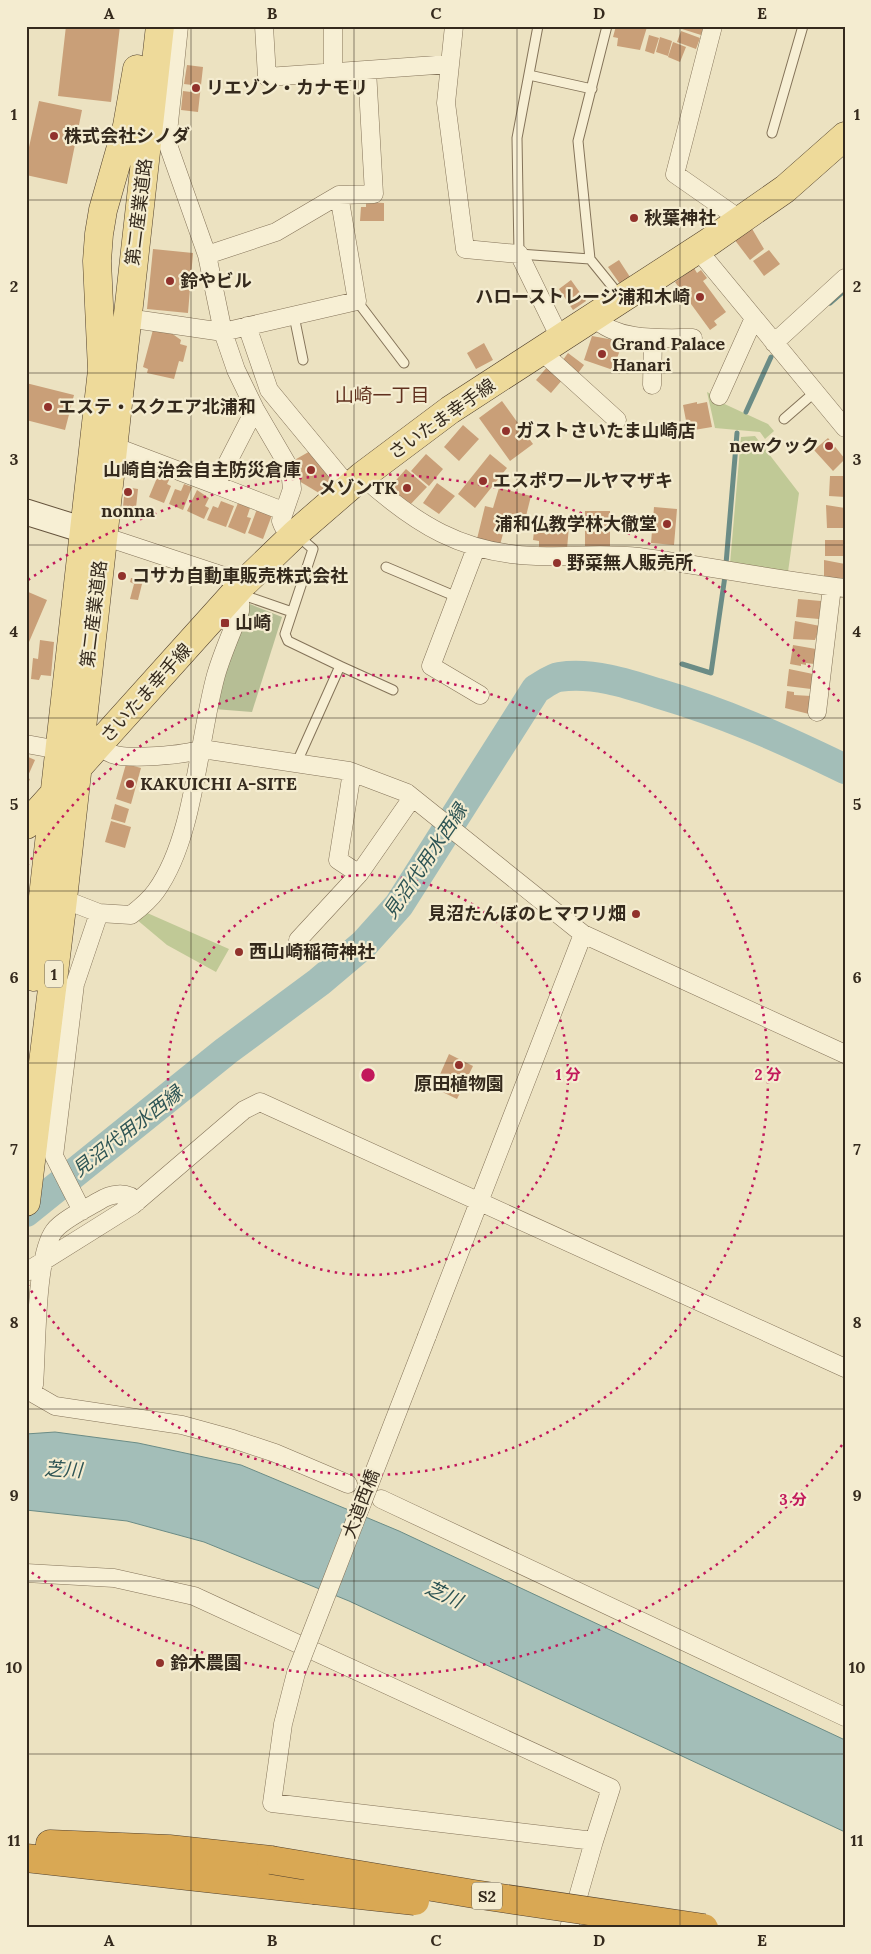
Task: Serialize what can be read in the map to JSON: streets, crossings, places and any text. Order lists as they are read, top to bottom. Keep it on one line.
{"streets":{"highway":["S2"],"main road":["第二産業道路","さいたま幸手線","1"],"street":["大道西橋"]},"crossings":[["第二産業道路","さいたま幸手線"],["さいたま幸手線","1"]],"districts":["山崎一丁目"],"water":["見沼代用水西縁","芝川"],"places":{"other":["リエゾン・カナモリ","株式会社シノダ","秋葉神社","鈴やビル","ハローストレージ浦和木崎","Grand Palace Hanari","エステ・スクエア北浦和","ガストさいたま山崎店","newクック","山崎自治会自主防災倉庫","エスポワールヤマザキ","メゾンTK","nonna","浦和仏教学林大徹堂","野菜無人販売所","コサカ自動車販売株式会社","KAKUICHI A-SITE","見沼たんぼのヒマワリ畑","西山崎稲荷神社","原田植物園","鈴木農園"],"transit":["山崎"]},"grid":{"columns":["A","B","C","D","E"],"rows":["1","2","3","4","5","6","7","8","9","10","11"]},"rings":["1 分","2 分","3 分"]}
